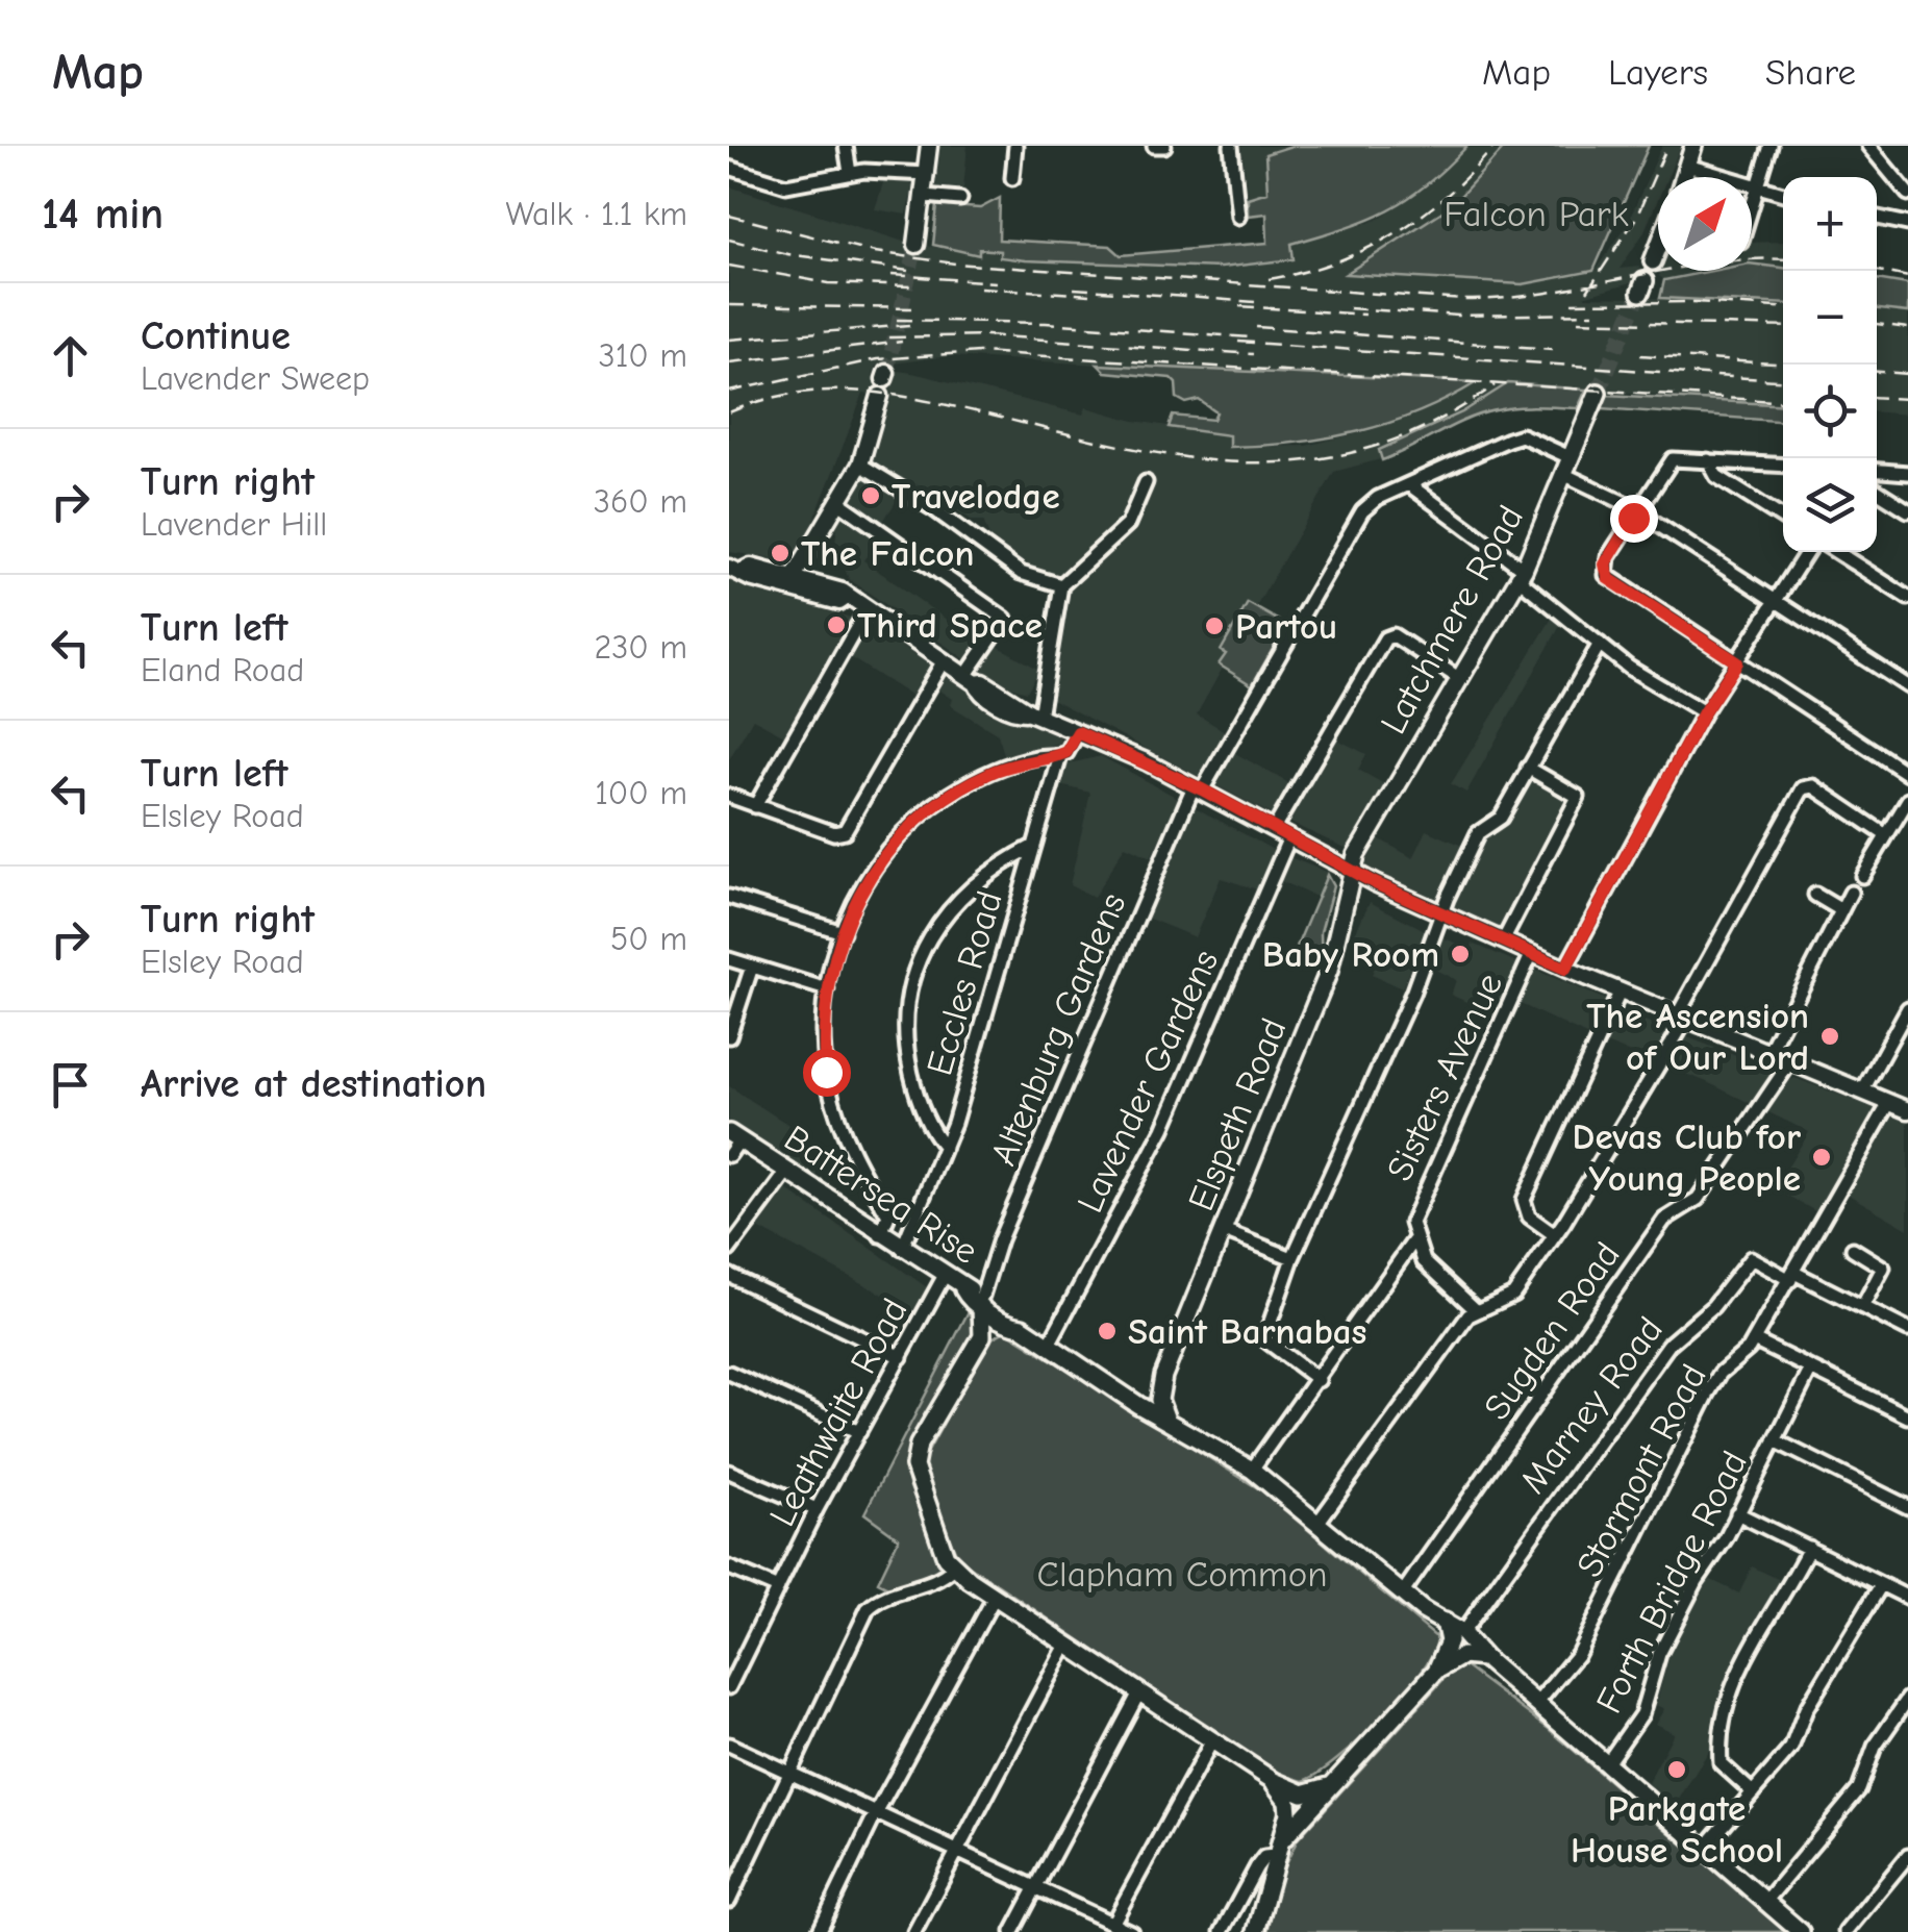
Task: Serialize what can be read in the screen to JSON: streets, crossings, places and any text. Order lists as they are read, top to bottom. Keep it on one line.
{"streets":{"highway":["Latchmere Road","Elspeth Road","Battersea Rise"],"street":["Eccles Road","Altenburg Gardens","Sisters Avenue","Lavender Gardens","Sugden Road","Marney Road","Leathwaite Road","Stormont Road","Forth Bridge Road"]},"crossings":[["Latchmere Road","Altenburg Gardens"],["Latchmere Road","Elspeth Road"],["Eccles Road","Battersea Rise"],["Altenburg Gardens","Battersea Rise"],["Lavender Gardens","Battersea Rise"],["Elspeth Road","Battersea Rise"],["Battersea Rise","Sugden Road"],["Battersea Rise","Marney Road"],["Battersea Rise","Leathwaite Road"],["Battersea Rise","Stormont Road"],["Battersea Rise","Forth Bridge Road"],["Marney Road","Stormont Road"]],"parks":["Falcon Park","Clapham Common"],"places":["Travelodge","The Falcon","Third Space","Partou","Baby Room","The Ascension of Our Lord","Devas Club for Young People","Saint Barnabas","Parkgate House School"],"north":"top right","page":{"header":"Map","nav":["Map","Layers","Share"],"heading":["14 min","Walk · 1.1 km"],"map_buttons":["+","−"],"list":[["Continue","Lavender Sweep","310 m"],["Turn right","Lavender Hill","360 m"],["Turn left","Eland Road","230 m"],["Turn left","Elsley Road","100 m"],["Turn right","Elsley Road","50 m"],"Arrive at destination"]}}
